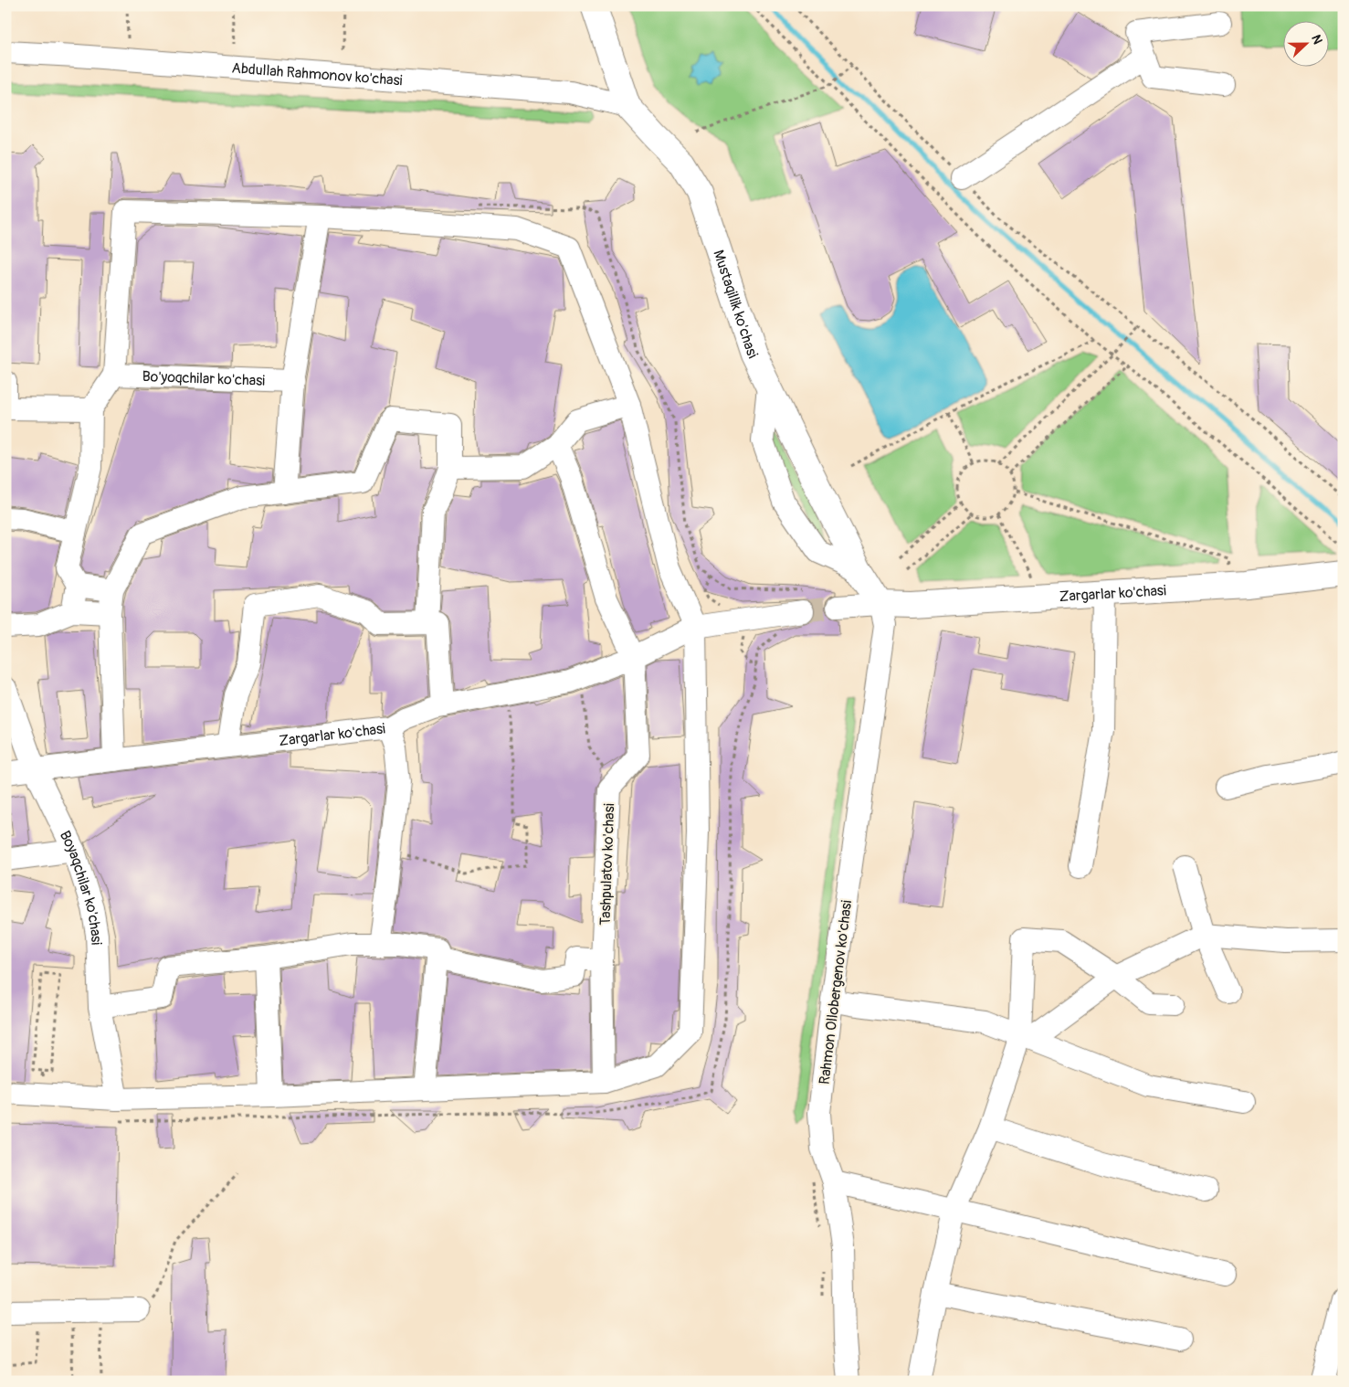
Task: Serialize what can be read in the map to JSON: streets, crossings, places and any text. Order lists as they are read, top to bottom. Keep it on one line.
{"streets":{"main road":["Mustaqillik ko'chasi","Zargarlar ko'chasi"],"street":["Abdullah Rahmonov ko'chasi","Bo'yoqchilar ko'chasi","Tashpulatov ko'chasi","Boyaqchilar ko'chasi","Rahmon Ollobergenov ko'chasi"]},"crossings":[["Abdullah Rahmonov ko'chasi","Mustaqillik ko'chasi"],["Mustaqillik ko'chasi","Zargarlar ko'chasi"],["Mustaqillik ko'chasi","Rahmon Ollobergenov ko'chasi"],["Zargarlar ko'chasi","Tashpulatov ko'chasi"],["Zargarlar ko'chasi","Boyaqchilar ko'chasi"],["Zargarlar ko'chasi","Rahmon Ollobergenov ko'chasi"]],"north":"right"}
